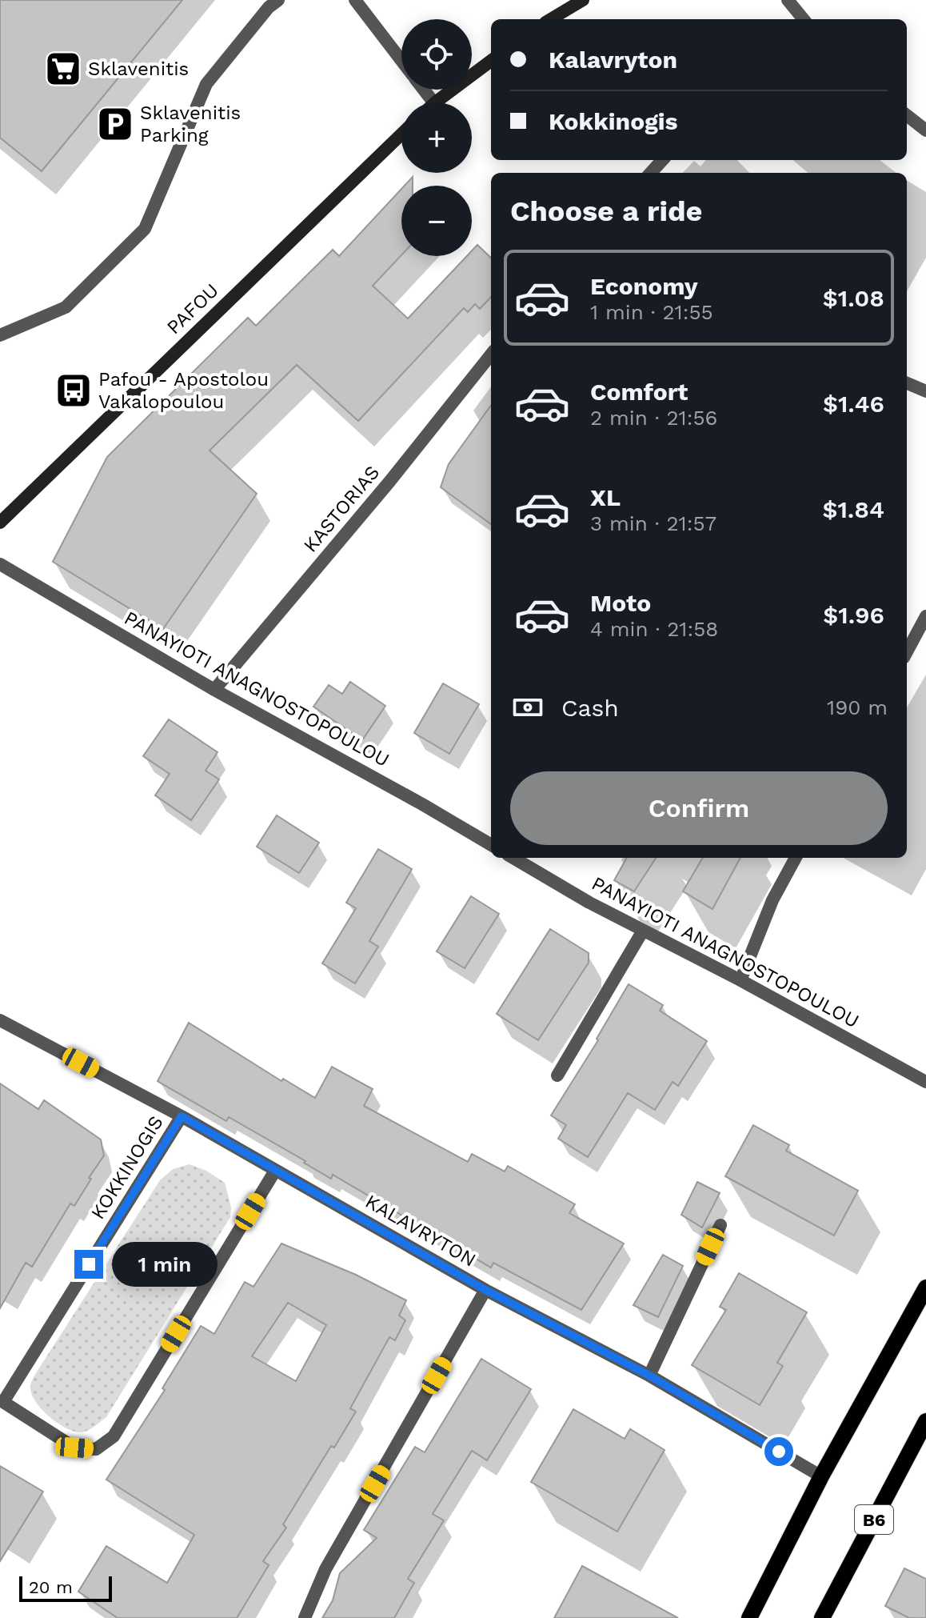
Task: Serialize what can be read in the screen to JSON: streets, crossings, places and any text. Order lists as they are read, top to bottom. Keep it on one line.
{"streets":{"main road":["PAFOU","B6"],"street":["KASTORIAS","PANAYIOTI ANAGNOSTOPOULOU","KOKKINOGIS","KALAVRYTON"]},"crossings":[["KASTORIAS","PANAYIOTI ANAGNOSTOPOULOU"],["KOKKINOGIS","KALAVRYTON"]],"places":{"supermarket":["Sklavenitis"],"parking":["Sklavenitis Parking"],"bus stop":["Pafou - Apostolou Vakalopoulou"]},"scale_bar":"20 m","page":{"map_buttons":["+","−"],"banner":["Kalavryton","Kokkinogis"],"heading":"Choose a ride","list":[{"name":"Economy","note":"1 min · 21:55","value":"$1.08"},{"name":"Comfort","note":"2 min · 21:56","value":"$1.46"},{"name":"XL","note":"3 min · 21:57","value":"$1.84"},{"name":"Moto","note":"4 min · 21:58","value":"$1.96"}],"pay":["Cash","190 m"],"buttons":"Confirm","bubble":"1 min","scale":"20 m"}}
